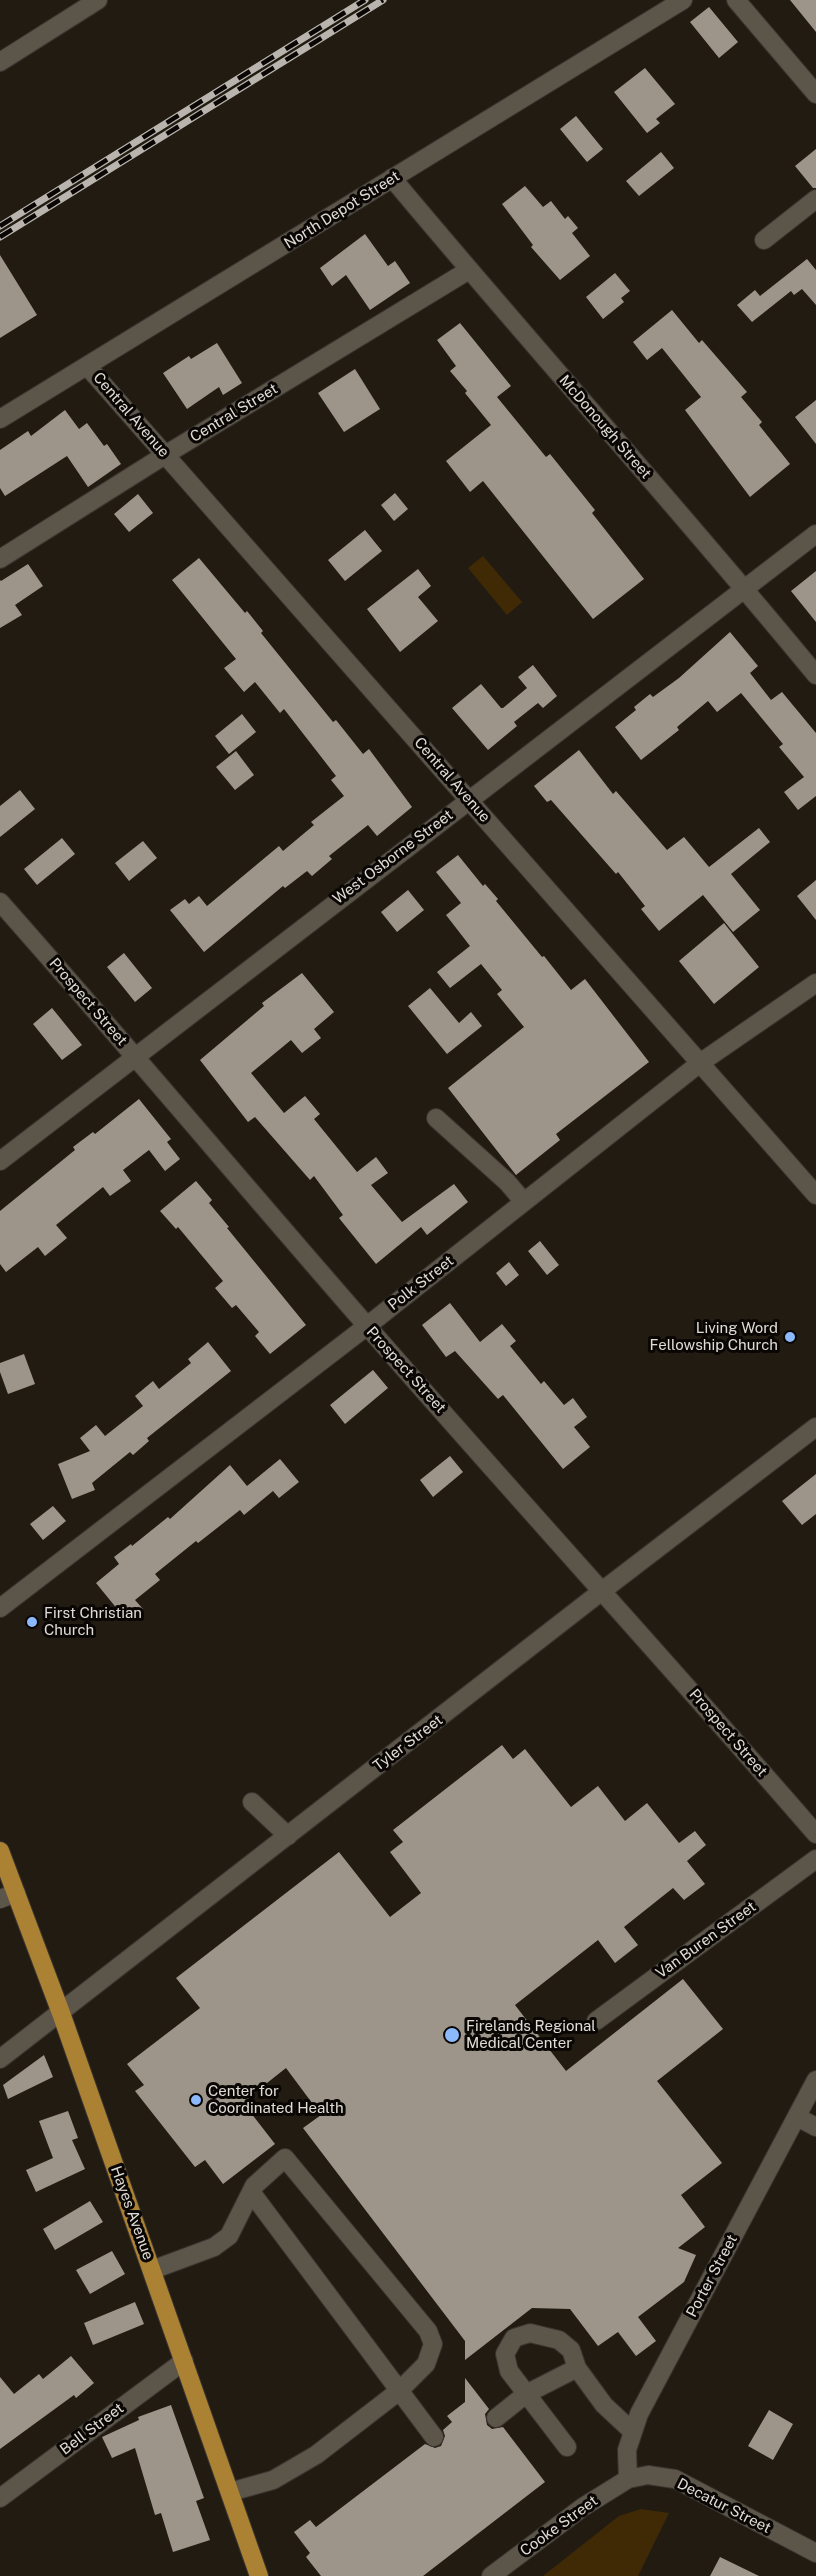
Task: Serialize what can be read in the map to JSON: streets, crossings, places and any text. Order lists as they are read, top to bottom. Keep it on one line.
{"streets":{"main road":["Hayes Avenue"],"street":["North Depot Street","Central Street","Central Avenue","McDonough Street","West Osborne Street","Prospect Street","Polk Street","Tyler Street","Van Buren Street","Porter Street","Bell Street","Decatur Street","Cooke Street"]},"crossings":[["North Depot Street","Central Avenue"],["North Depot Street","McDonough Street"],["Central Street","Central Avenue"],["Central Street","McDonough Street"],["Central Avenue","West Osborne Street"],["Central Avenue","Polk Street"],["McDonough Street","West Osborne Street"],["West Osborne Street","Prospect Street"],["Prospect Street","Polk Street"],["Prospect Street","Tyler Street"],["Tyler Street","Hayes Avenue"],["Hayes Avenue","Bell Street"],["Porter Street","Decatur Street"],["Porter Street","Cooke Street"],["Decatur Street","Cooke Street"]],"places":["Living Word Fellowship Church","First Christian Church","Firelands Regional Medical Center","Center for Coordinated Health"]}
